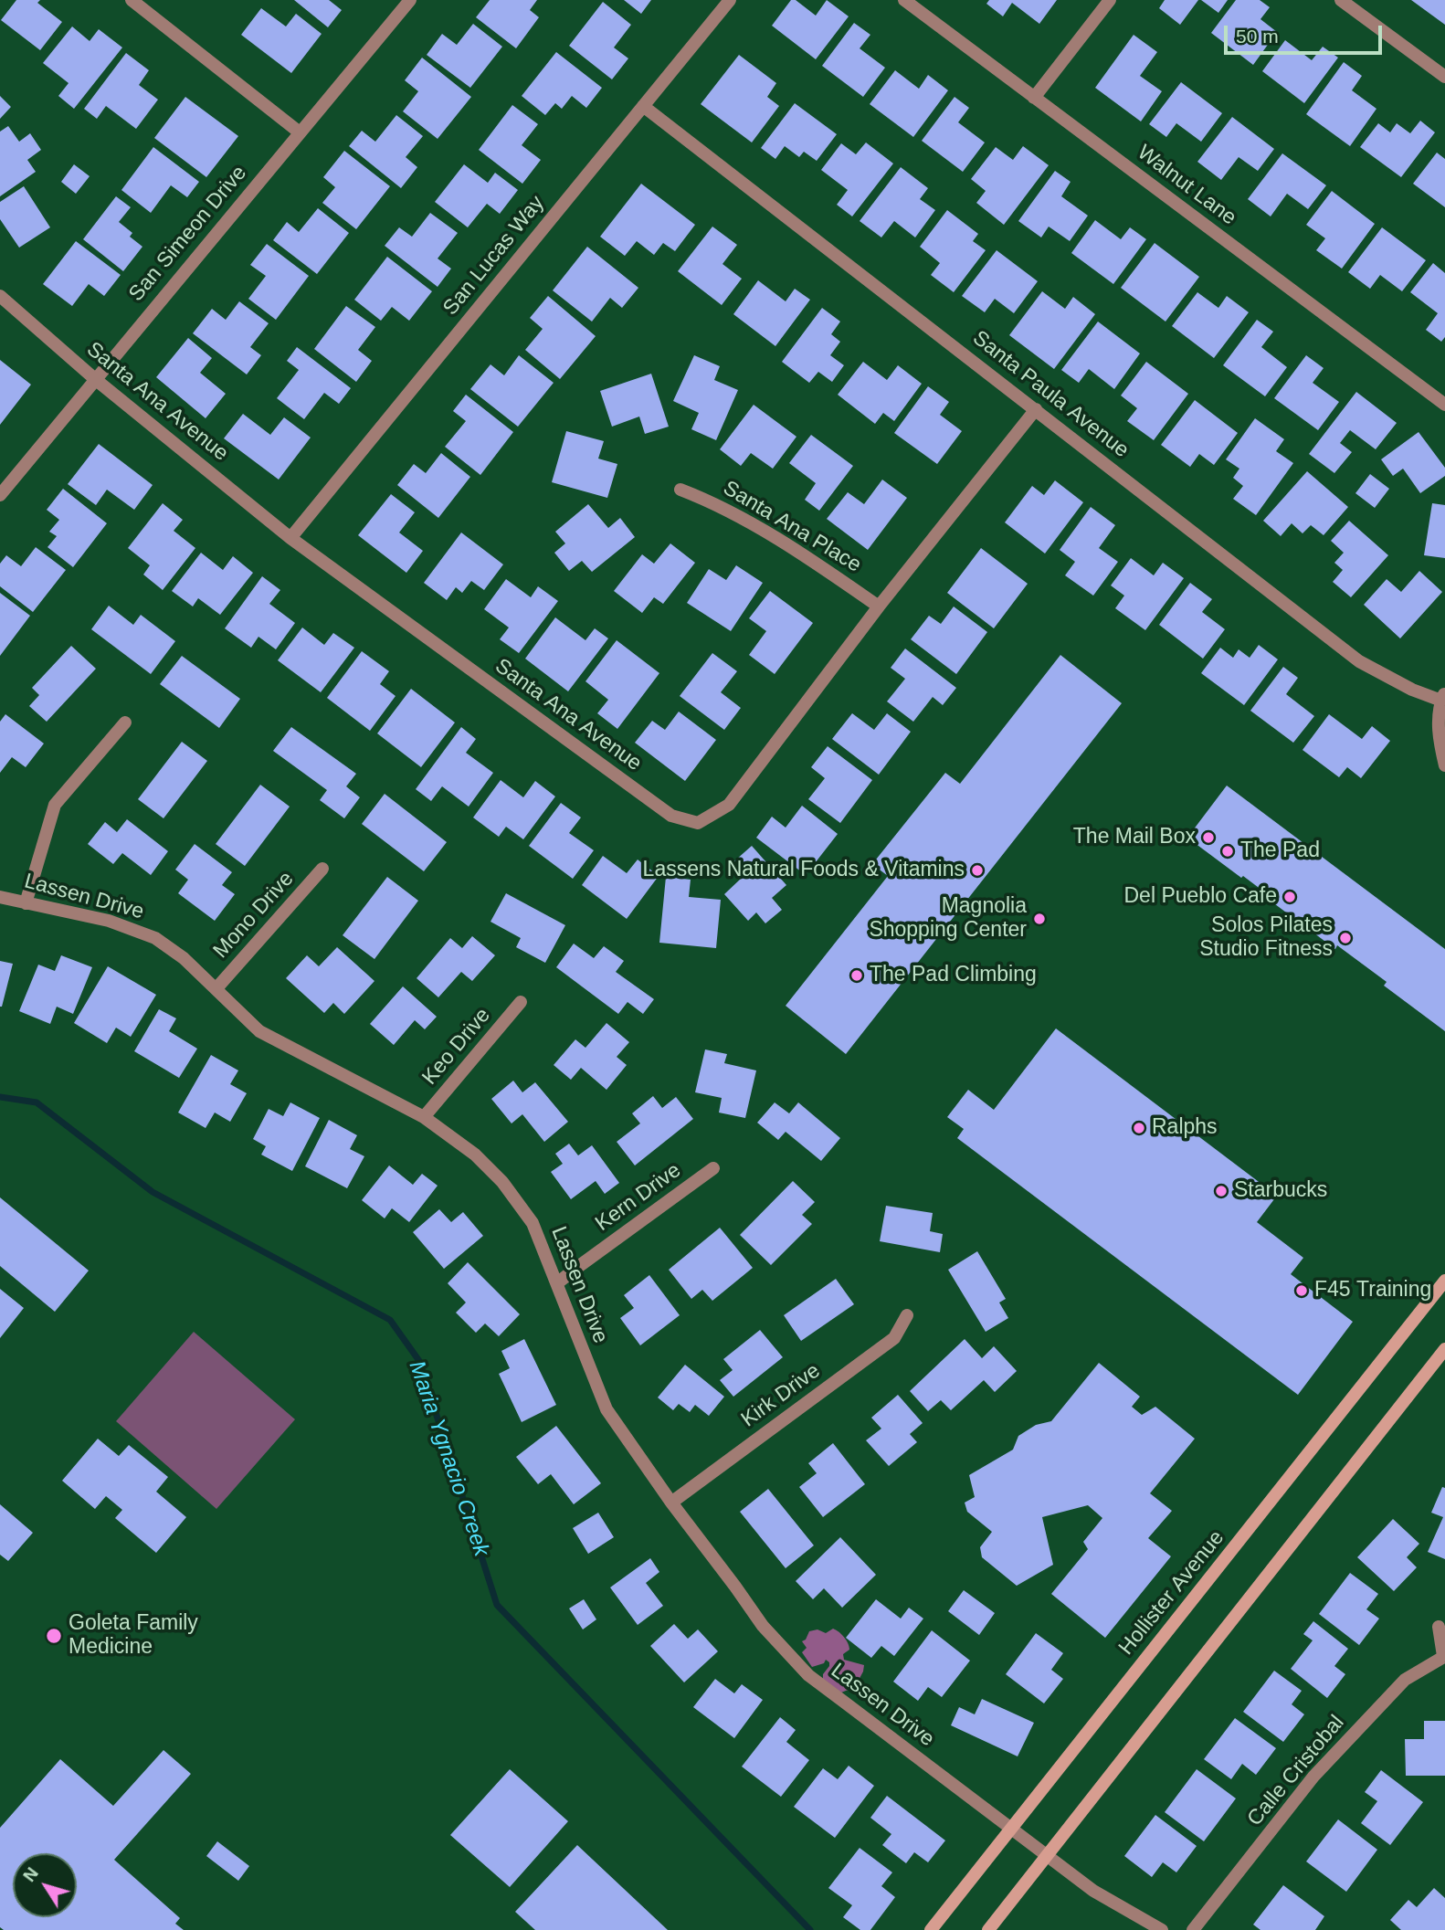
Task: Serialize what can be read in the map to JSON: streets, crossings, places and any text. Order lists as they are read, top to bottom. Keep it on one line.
{"streets":{"main road":["Hollister Avenue"],"street":["Walnut Lane","San Simeon Drive","San Lucas Way","Santa Paula Avenue","Santa Ana Avenue","Santa Ana Place","Lassen Drive","Mono Drive","Keo Drive","Kern Drive","Kirk Drive","Calle Cristobal"]},"crossings":[["San Simeon Drive","Santa Ana Avenue"],["San Lucas Way","Santa Paula Avenue"],["San Lucas Way","Santa Ana Avenue"],["Santa Paula Avenue","Santa Ana Avenue"],["Santa Ana Avenue","Santa Ana Place"],["Lassen Drive","Mono Drive"],["Lassen Drive","Keo Drive"],["Lassen Drive","Kern Drive"],["Lassen Drive","Kirk Drive"],["Lassen Drive","Hollister Avenue"]],"water":["Maria Ygnacio Creek"],"places":["The Mail Box","The Pad","Lassens Natural Foods & Vitamins","Del Pueblo Cafe","Magnolia Shopping Center","Solos Pilates Studio Fitness","The Pad Climbing","Ralphs","Starbucks","F45 Training","Goleta Family Medicine"],"scale_bar":"50 m","north":"top left"}
